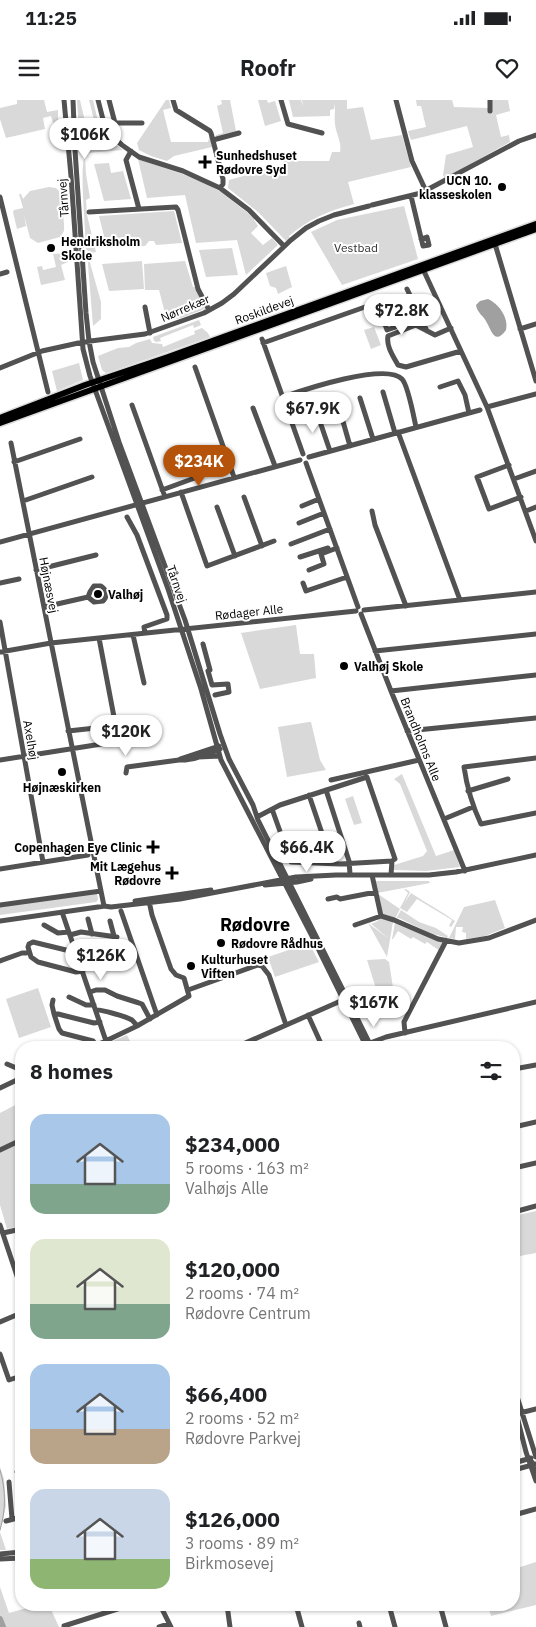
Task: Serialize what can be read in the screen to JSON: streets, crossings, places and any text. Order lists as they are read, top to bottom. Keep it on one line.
{"streets":{"main road":["Roskildevej"],"street":["Tårnvej","Nørrekær","Højnæsvej","Rødager Alle","Brandholms Alle","Axelhøj"]},"crossings":[["Tårnvej","Nørrekær"],["Tårnvej","Roskildevej"],["Tårnvej","Rødager Alle"],["Højnæsvej","Rødager Alle"],["Rødager Alle","Brandholms Alle"],["Rødager Alle","Axelhøj"]],"districts":["Rødovre"],"parks":["Vestbad"],"places":{"health":["Sunhedshuset Rødovre Syd","Copenhagen Eye Clinic","Mit Lægehus Rødovre"],"other":["UCN 10. klasseskolen","Hendriksholm Skole","Valhøj","Valhøj Skole","Højnæskirken","Rødovre Rådhus","Kulturhuset Viften"]},"page":{"status":"11:25","header":"Roofr","price":["$106K","$72.8K","$67.9K","$234K","$120K","$66.4K","$126K","$167K"],"heading":"8 homes","list":[{"name":"$234,000","note":"5 rooms · 163 m² · Valhøjs Alle"},{"name":"$120,000","note":"2 rooms · 74 m² · Rødovre Centrum"},{"name":"$66,400","note":"2 rooms · 52 m² · Rødovre Parkvej"},{"name":"$126,000","note":"3 rooms · 89 m² · Birkmosevej"}]}}
